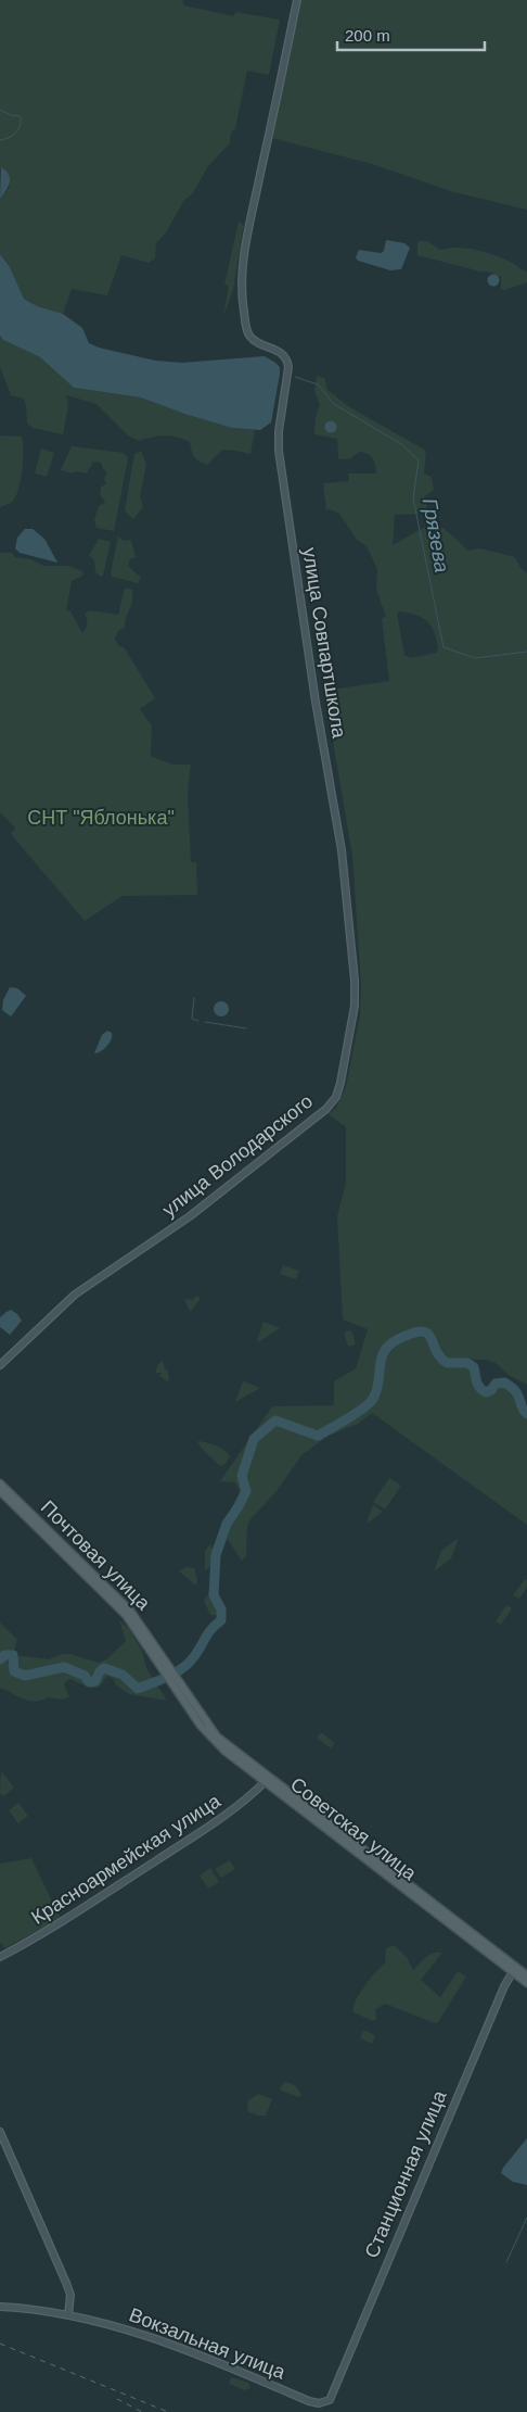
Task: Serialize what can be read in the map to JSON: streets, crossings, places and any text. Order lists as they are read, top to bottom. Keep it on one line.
{"streets":{"main road":["Почтовая улица","Советская улица"],"street":["улица Совпартшкола","улица Володарского","Красноармейская улица","Станционная улица","Вокзальная улица"]},"crossings":[["улица Совпартшкола","улица Володарского"],["Почтовая улица","Советская улица"],["Советская улица","Красноармейская улица"],["Советская улица","Станционная улица"],["Станционная улица","Вокзальная улица"]],"water":["Грязева"],"parks":["СНТ \"Яблонька\""],"scale_bar":"200 m"}
